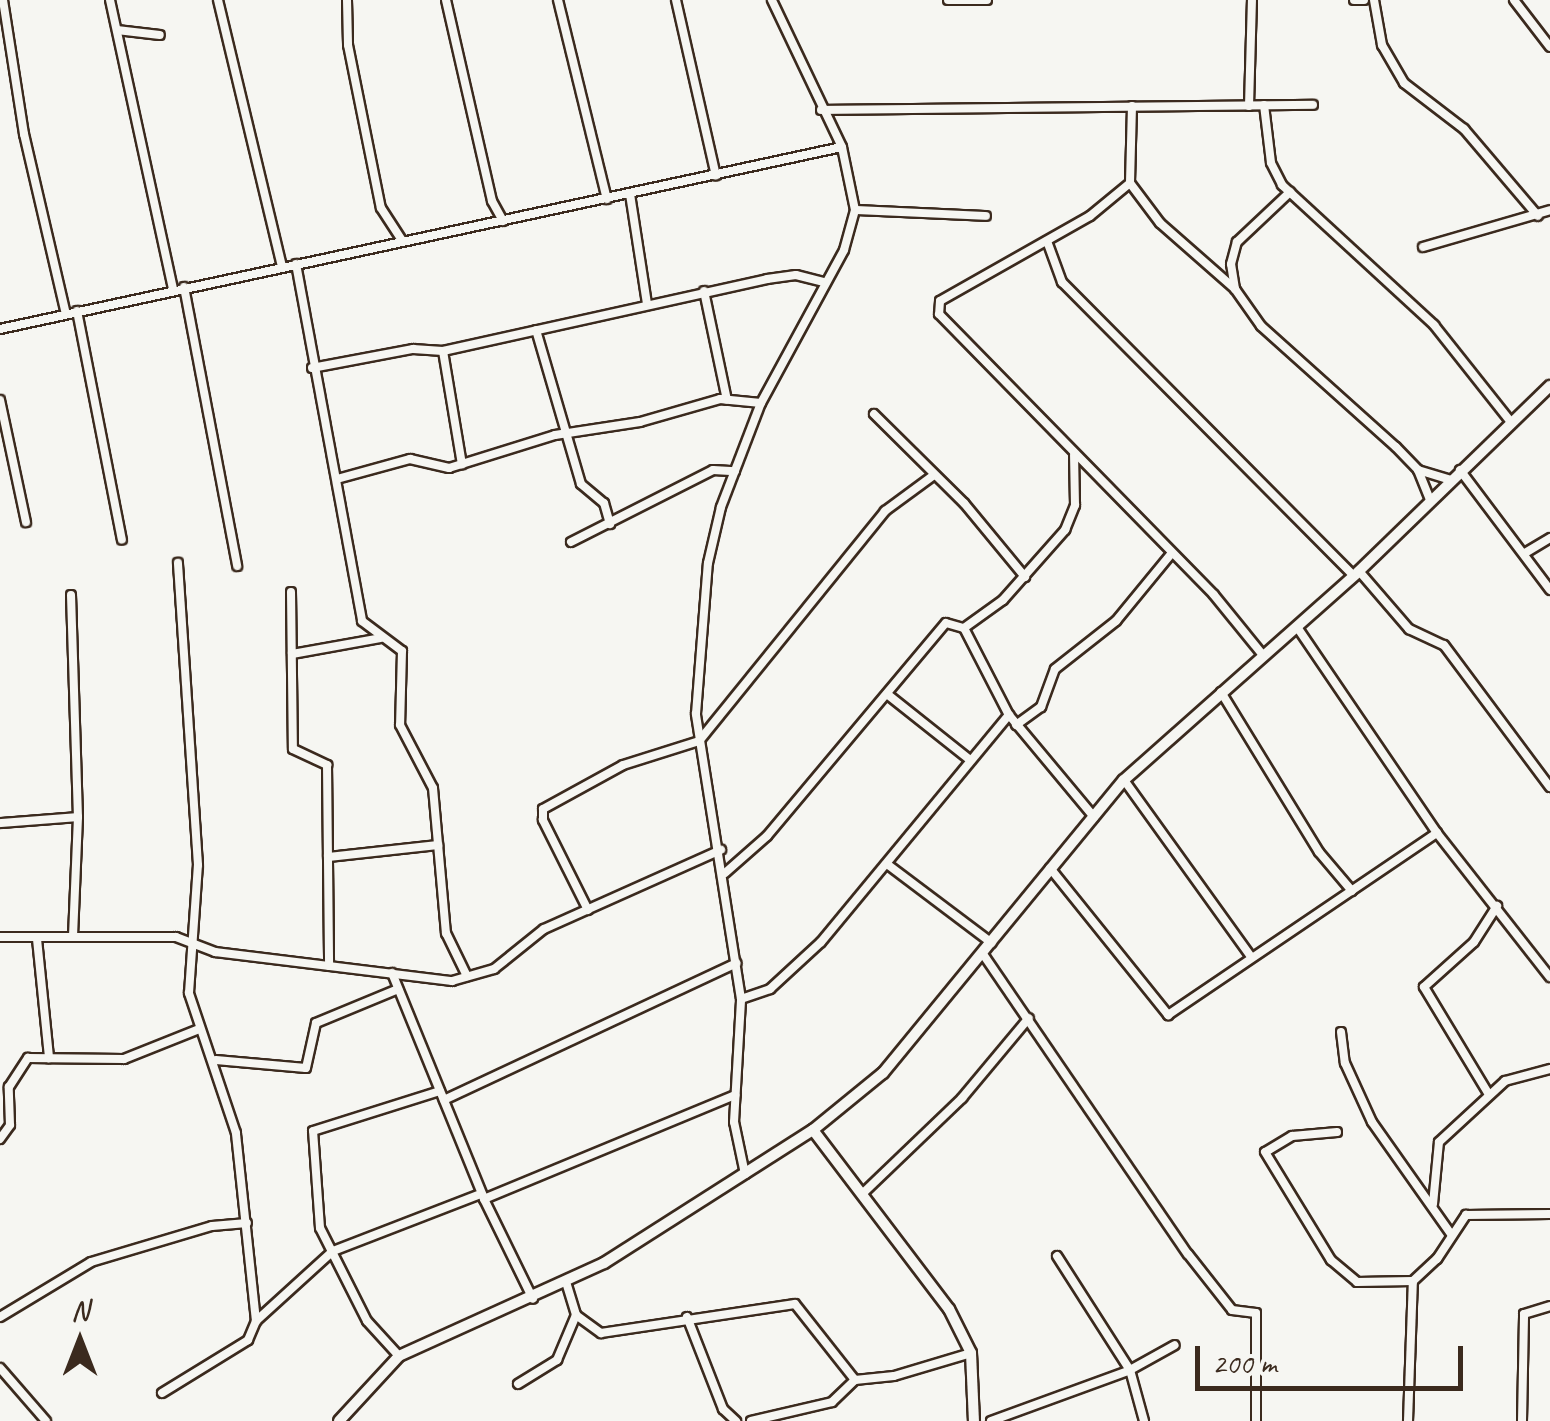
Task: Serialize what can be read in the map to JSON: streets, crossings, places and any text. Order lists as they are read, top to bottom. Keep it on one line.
{"scale_bar":"200 m","north":"top"}
